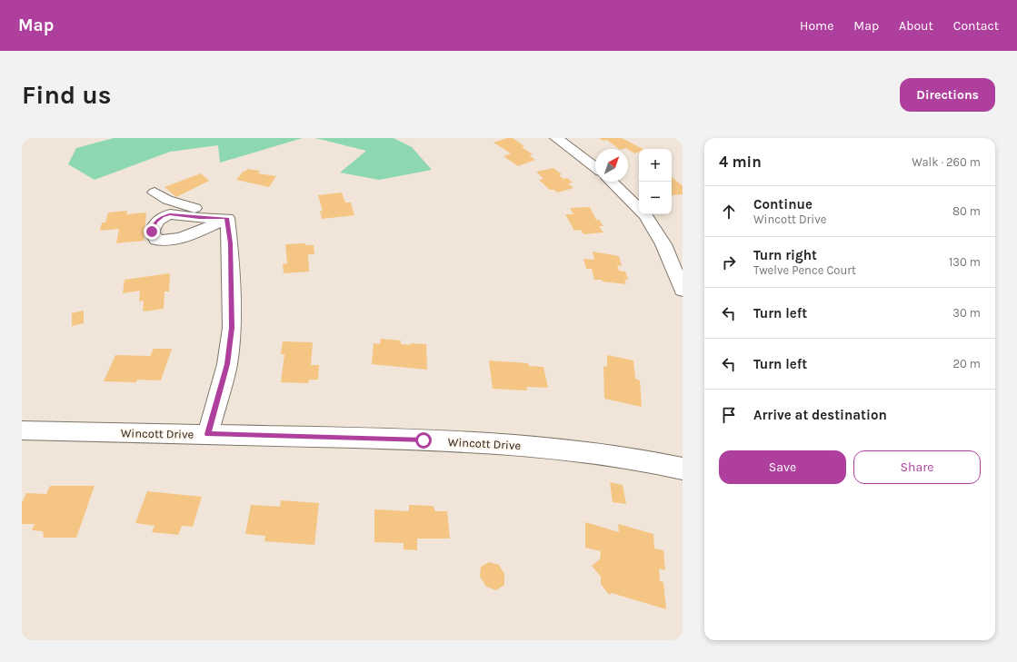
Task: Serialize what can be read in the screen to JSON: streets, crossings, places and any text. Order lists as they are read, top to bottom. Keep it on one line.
{"streets":{"street":["Wincott Drive"]},"north":"top right","page":{"header":"Map","nav":["Home","Map","About","Contact"],"buttons":["Directions",["Save","Share"]],"title":"Find us","heading":["4 min","Walk · 260 m"],"map_buttons":["+","−"],"list":[["Continue","Wincott Drive","80 m"],["Turn right","Twelve Pence Court","130 m"],["Turn left","30 m"],["Turn left","20 m"],"Arrive at destination"]}}
